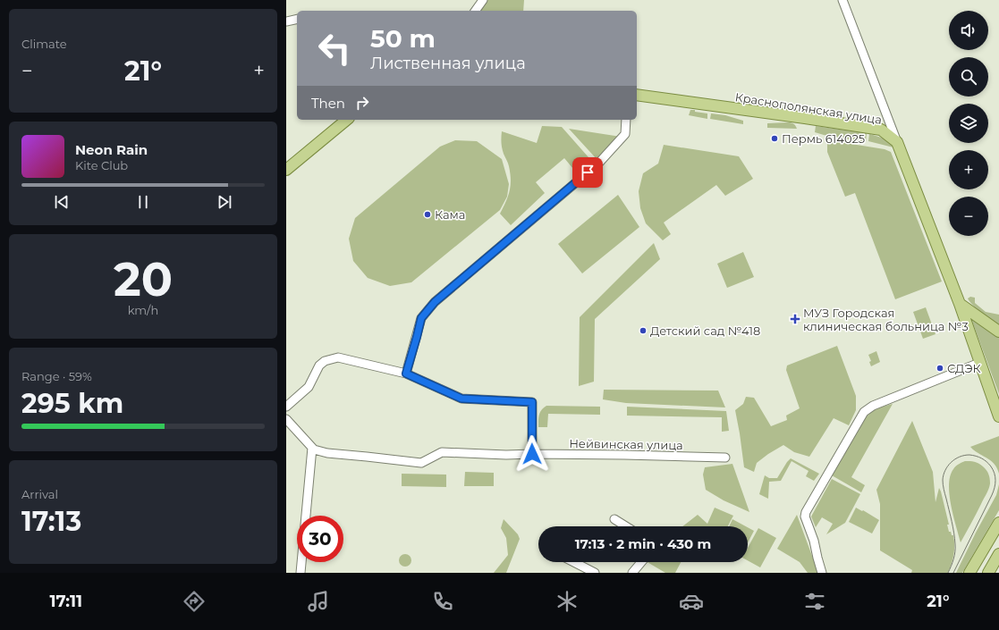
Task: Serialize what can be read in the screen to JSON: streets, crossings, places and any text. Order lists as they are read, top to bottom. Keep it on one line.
{"streets":{"main road":["Краснополянская улица"],"street":["Нейвинская улица"]},"places":{"other":["Пермь 614025","Кама","Детский сад №418","СДЭК"],"health":["МУЗ Городская клиническая больница №3"]},"page":{"tile":["Climate",["20","km/h"],["Range · 59%","295 km"],["Arrival","17:13"]],"map_buttons":["+","−"],"turn":["50 m","Лиственная улица"],"heat":["−","21°","+"],"then":"Then","song":["Neon Rain","Kite Club"],"limit":"30","trip":"17:13 · 2 min · 430 m","tabs":["17:11","21°"]}}
